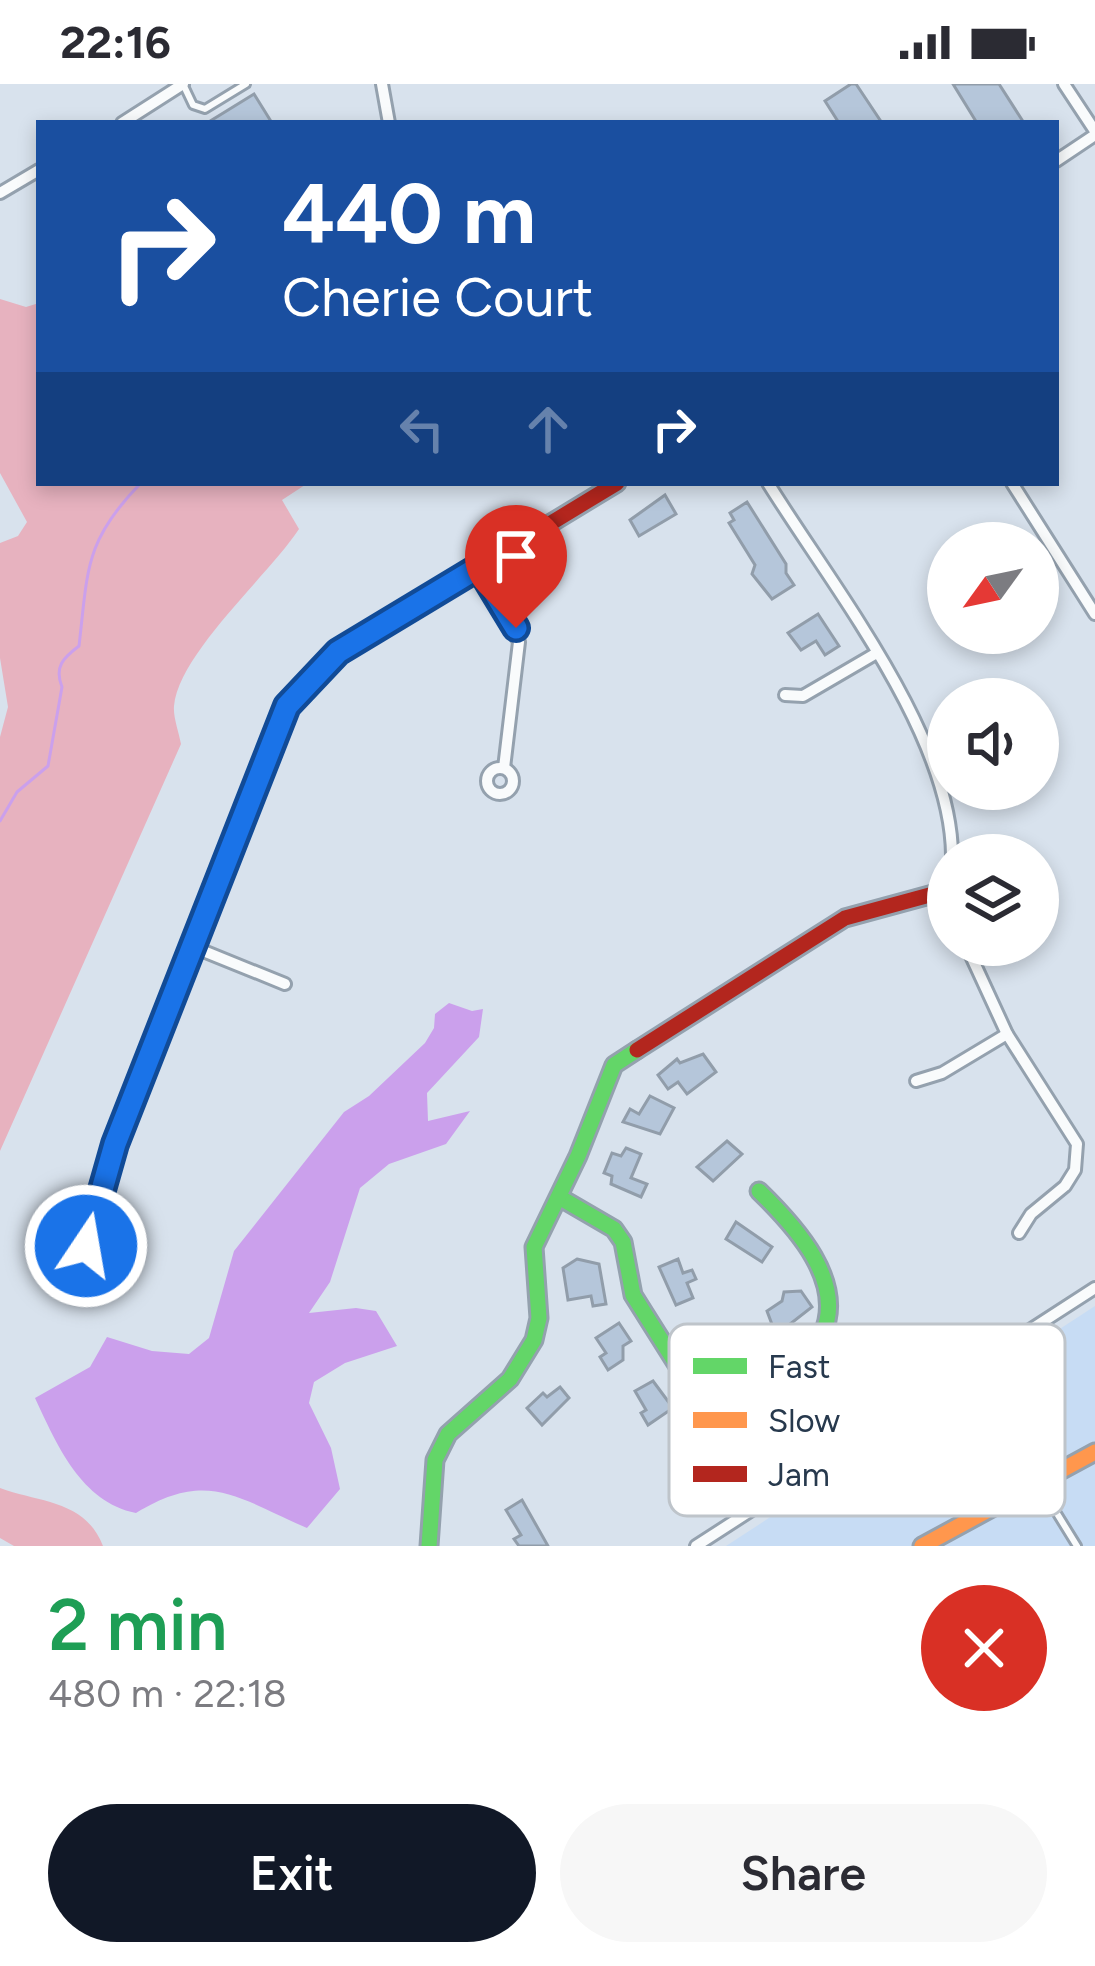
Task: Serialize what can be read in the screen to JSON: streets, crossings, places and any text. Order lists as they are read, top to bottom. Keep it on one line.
{"legend":["Fast","Slow","Jam"],"north":"bottom left","page":{"status":"22:16","turn":["440 m","Cherie Court"],"heading":["2 min","480 m · 22:18"],"buttons":["Exit","Share"]}}
